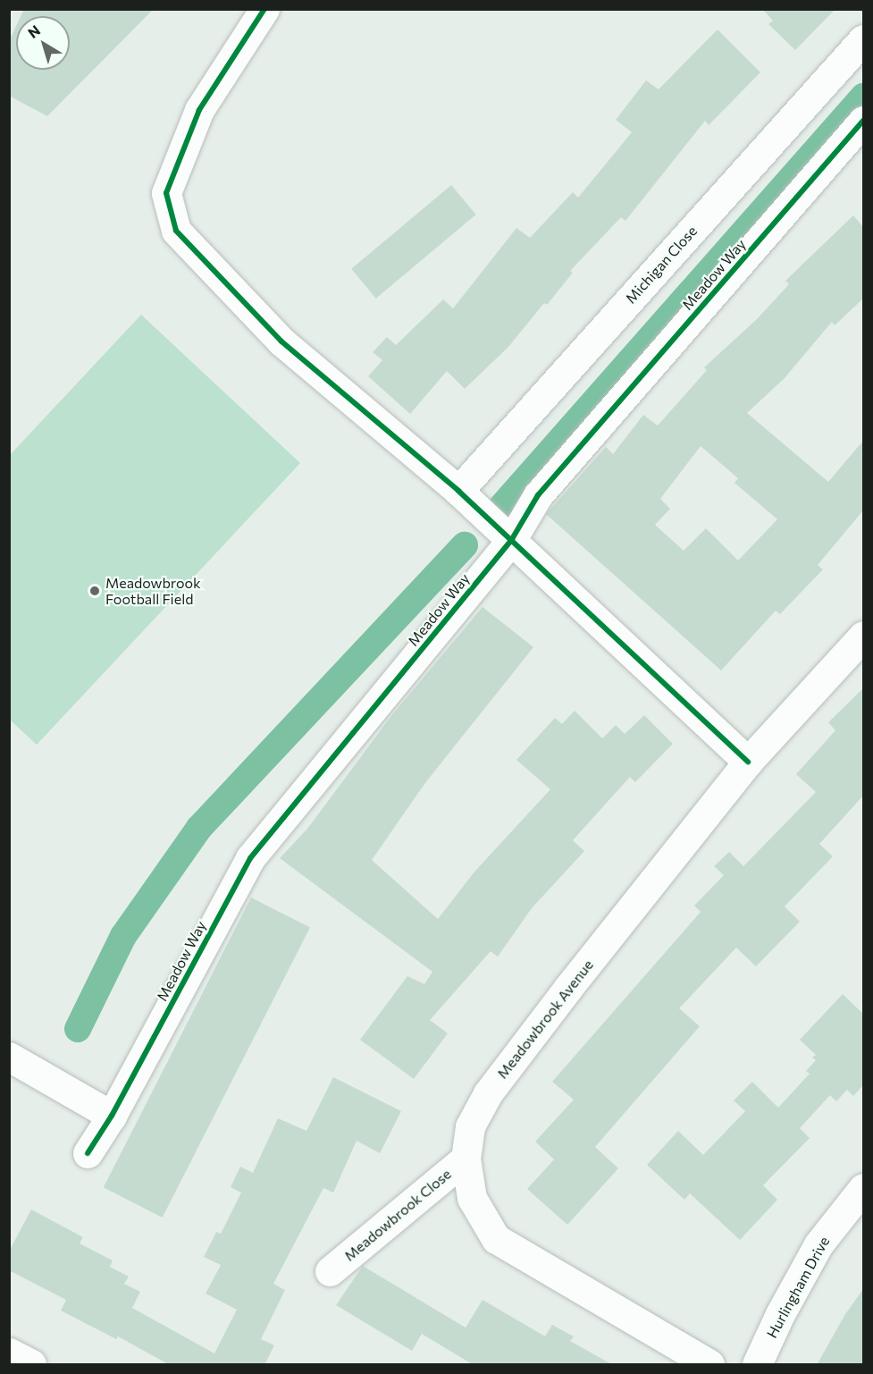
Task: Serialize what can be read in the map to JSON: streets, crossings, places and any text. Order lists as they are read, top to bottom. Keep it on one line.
{"streets":{"street":["Michigan Close","Meadow Way","Meadowbrook Avenue","Meadowbrook Close","Hurlingham Drive"]},"crossings":[["Meadowbrook Avenue","Meadowbrook Close"]],"places":["Meadowbrook Football Field"],"north":"top left"}
